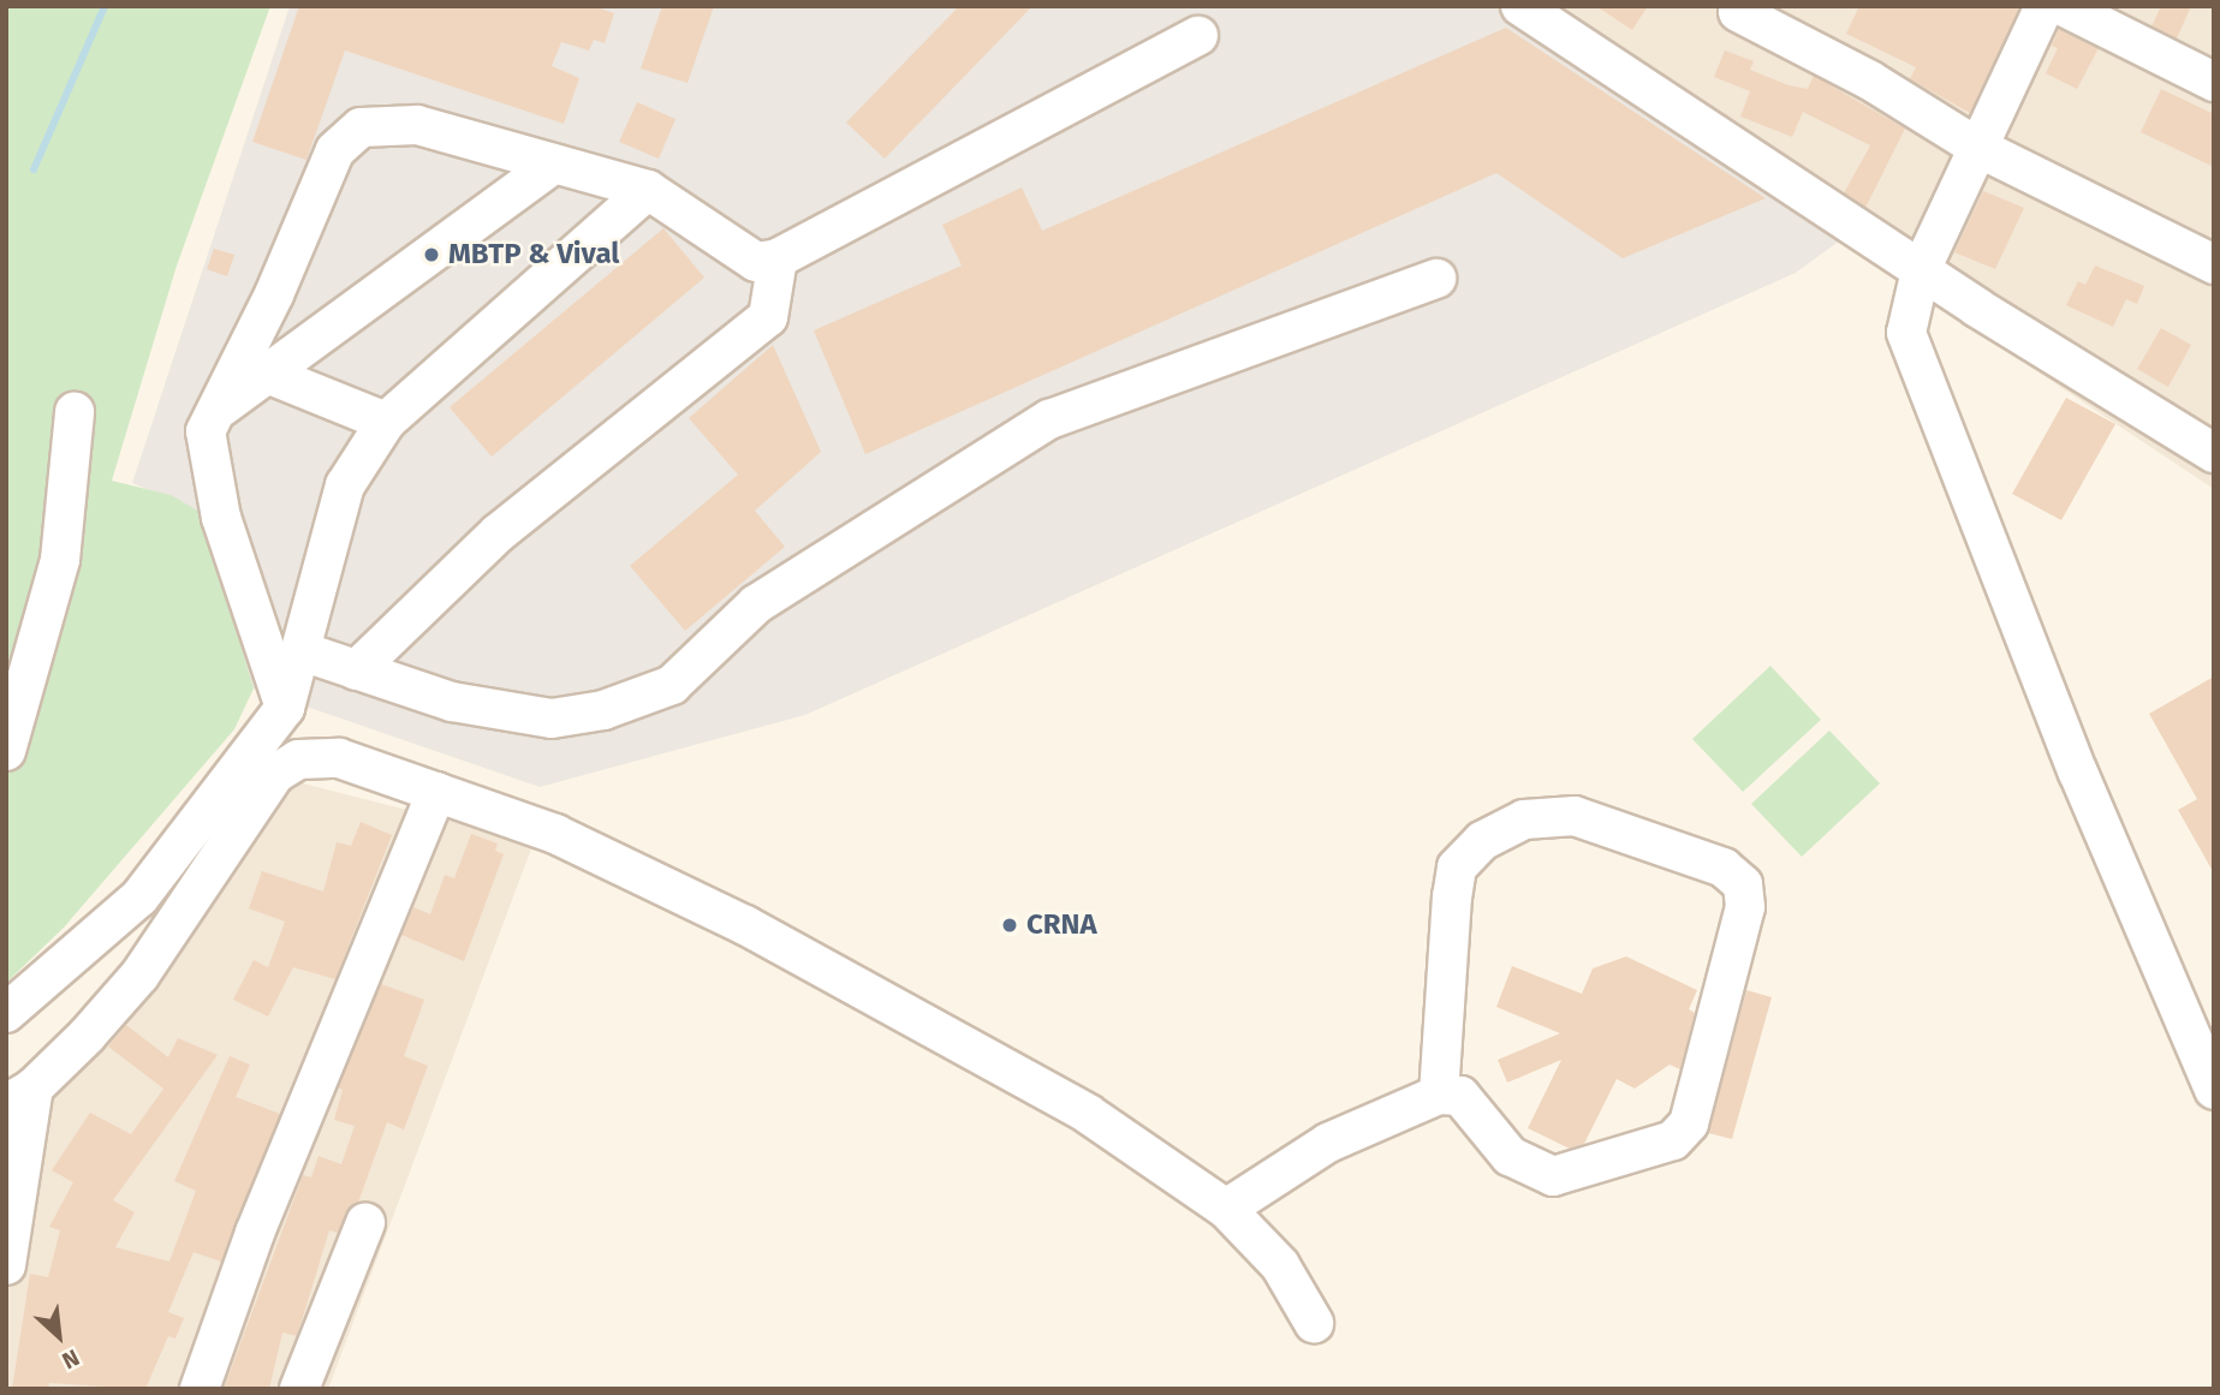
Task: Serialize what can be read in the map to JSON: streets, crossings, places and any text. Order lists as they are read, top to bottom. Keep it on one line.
{"places":["MBTP & Vival","CRNA"],"north":"bottom right"}
